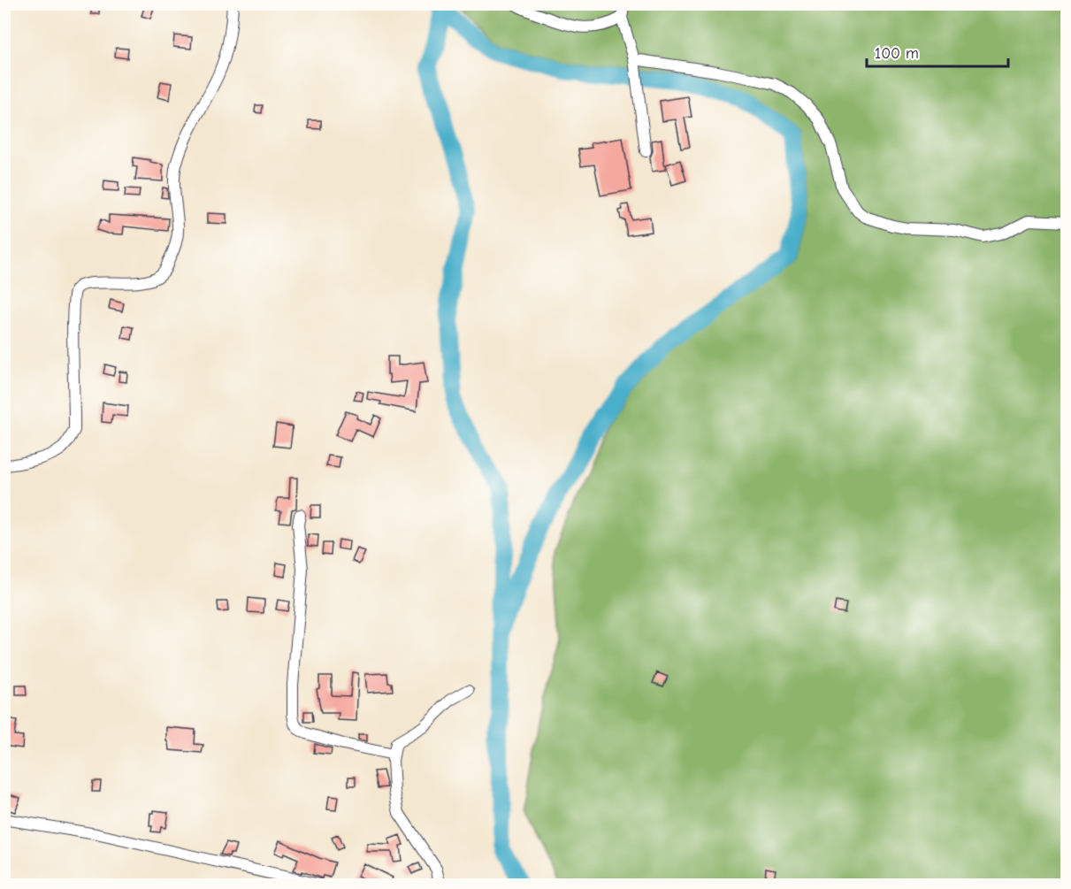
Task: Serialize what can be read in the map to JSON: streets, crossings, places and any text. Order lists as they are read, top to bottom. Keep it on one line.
{"scale_bar":"100 m"}
